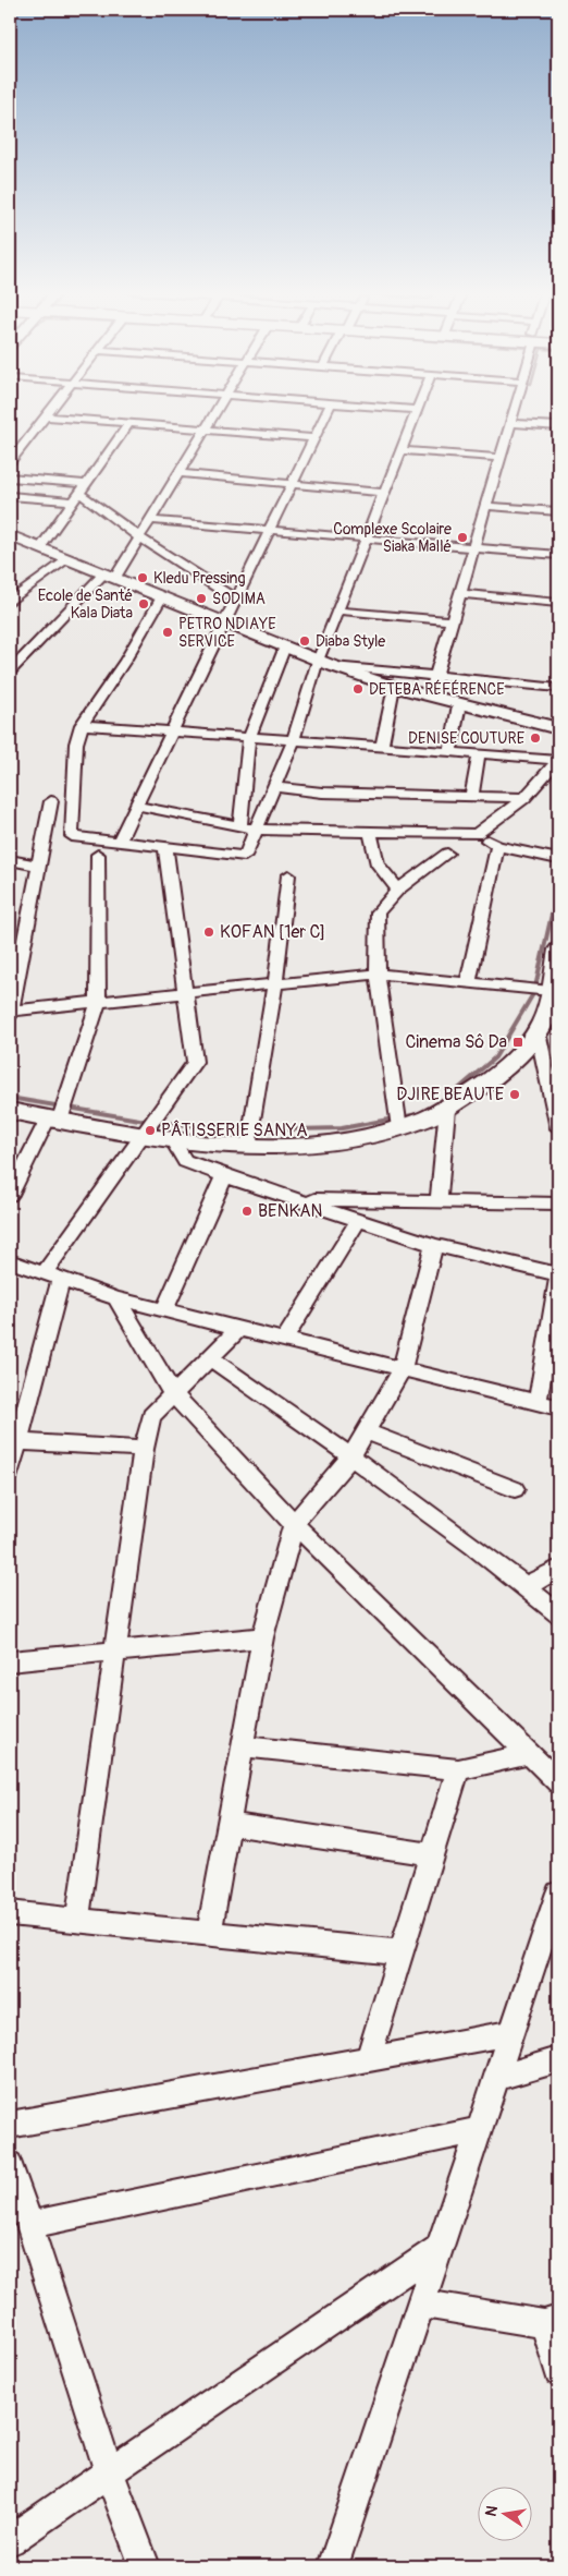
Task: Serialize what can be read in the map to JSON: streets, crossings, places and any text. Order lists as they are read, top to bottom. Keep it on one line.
{"places":{"other":["Complexe Scolaire Siaka Mallé","Kledu Pressing","SODIMA","Ecole de Santé Kala Diata","PETRO NDIAYE SERVICE","Diaba Style","DETEBA RÉFÉRENCE","DENISE COUTURE","KOFAN [1er C]","DJIRE BEAUTE","PÂTISSERIE SANYA","BENKAN"],"transit":["Cinema Sô Da"]},"north":"left"}
